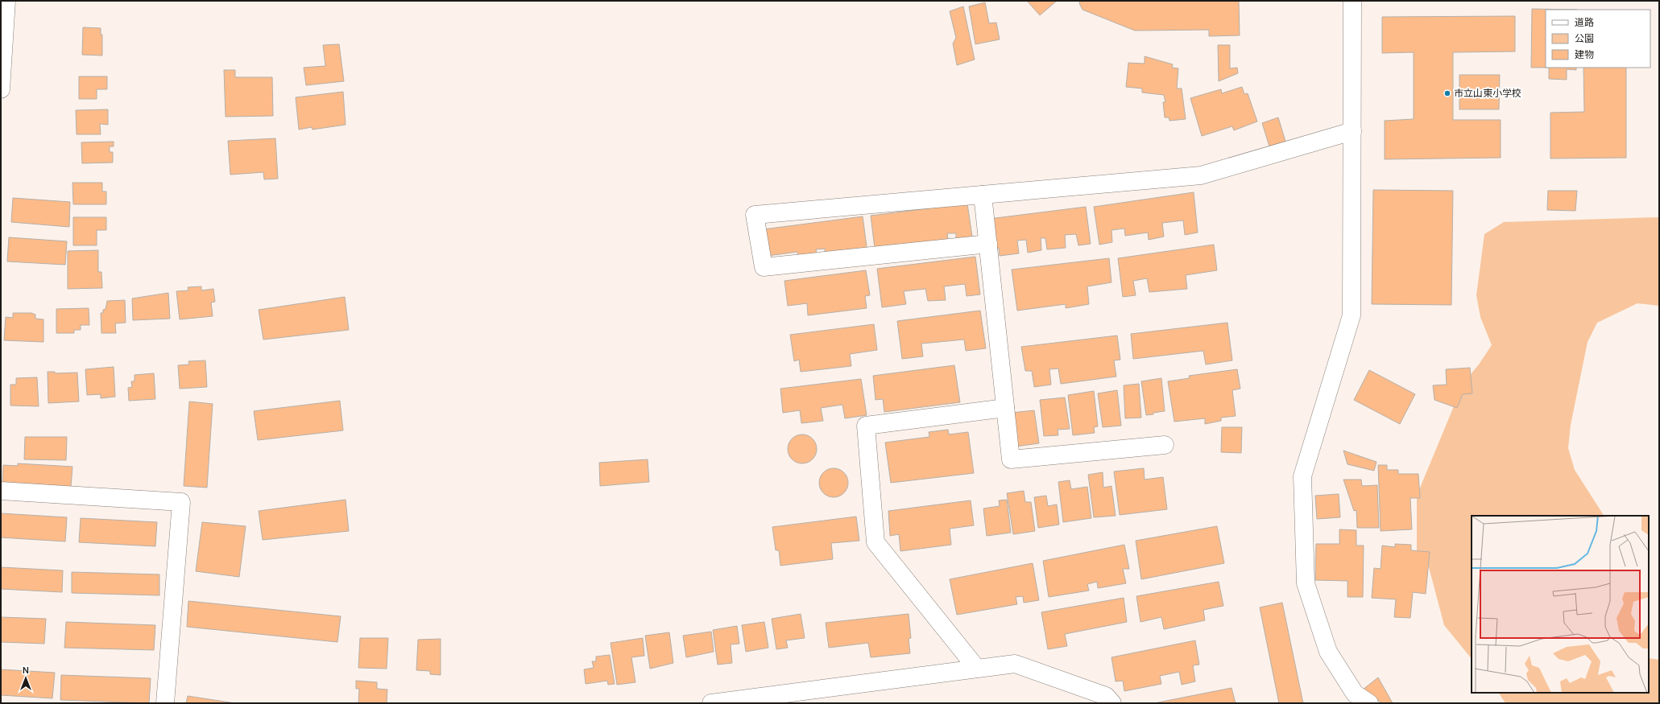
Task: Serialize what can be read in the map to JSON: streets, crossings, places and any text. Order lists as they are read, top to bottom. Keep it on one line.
{"places":["市立山東小学校"],"legend":["道路","公園","建物"],"north":"top"}
